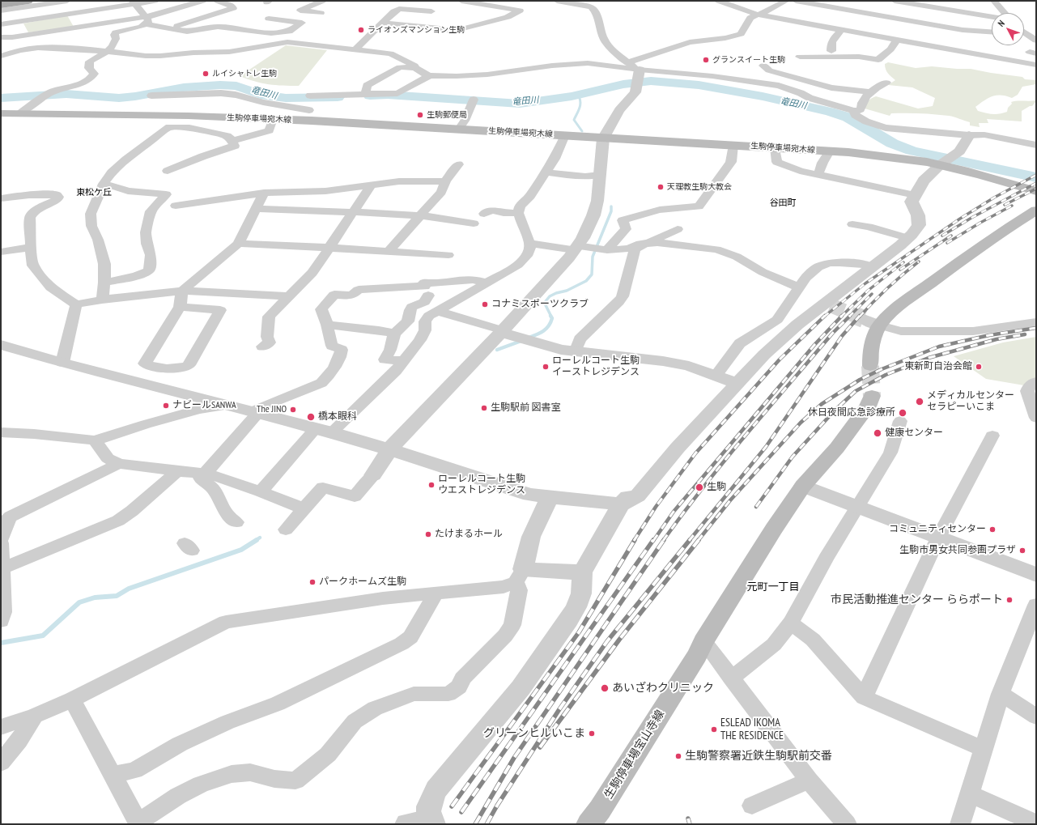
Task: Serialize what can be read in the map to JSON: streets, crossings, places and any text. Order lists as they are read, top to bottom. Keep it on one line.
{"streets":{"main road":["生駒停車場宛木線","生駒停車場宝山寺線"]},"districts":["東松ケ丘","谷田町","元町一丁目"],"water":["竜田川"],"places":["ライオンズマンション生駒","グランスイート生駒","ルイシャトレ生駒","生駒郵便局","天理教生駒大教会","コナミスポーツクラブ","ローレルコート生駒 イーストレジデンス","東新町自治会館","メディカルセンター セラピーいこま","ナビールSANWA","生駒駅前 図書室","The JINO","休日夜間応急診療所","橋本眼科","健康センター","ローレルコート生駒 ウエストレジデンス","生駒","コミュニティセンター","たけまるホール","生駒市男女共同参画プラザ","パークホームズ生駒","市民活動推進センター ららポート","あいざわクリニック","ESLEAD IKOMA THE RESIDENCE","グリーンヒルいこま","生駒警察署近鉄生駒駅前交番"],"north":"top left"}
